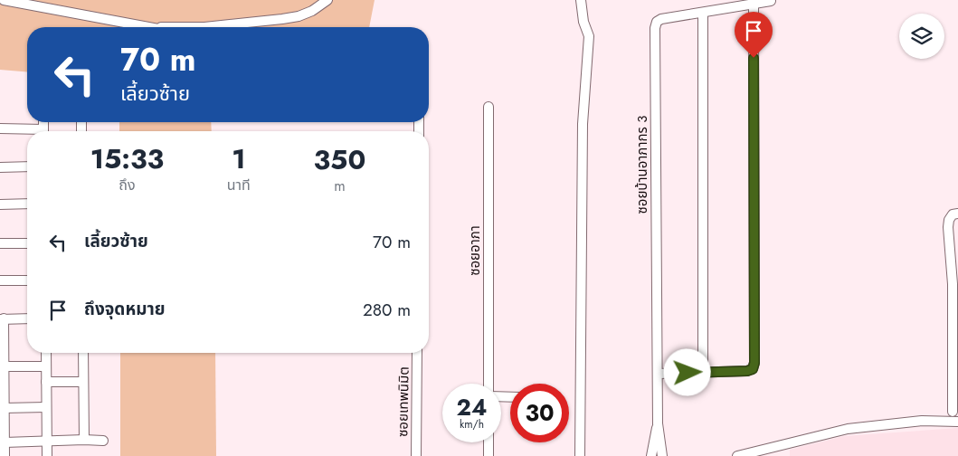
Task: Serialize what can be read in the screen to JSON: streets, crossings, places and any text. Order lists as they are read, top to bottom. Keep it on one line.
{"streets":{"street":["ซอยบ้านอาภากร 3","ซอยอาภา","ซอยเทพนิมิต"]},"page":{"turn":["70 m","เลี้ยวซ้าย"],"eta":["15:33","ถึง","1","นาที","350","m"],"list":[{"name":"เลี้ยวซ้าย","value":"70 m"},{"name":"ถึงจุดหมาย","value":"280 m"}],"speed":"24 km/h","limit":"30"}}
